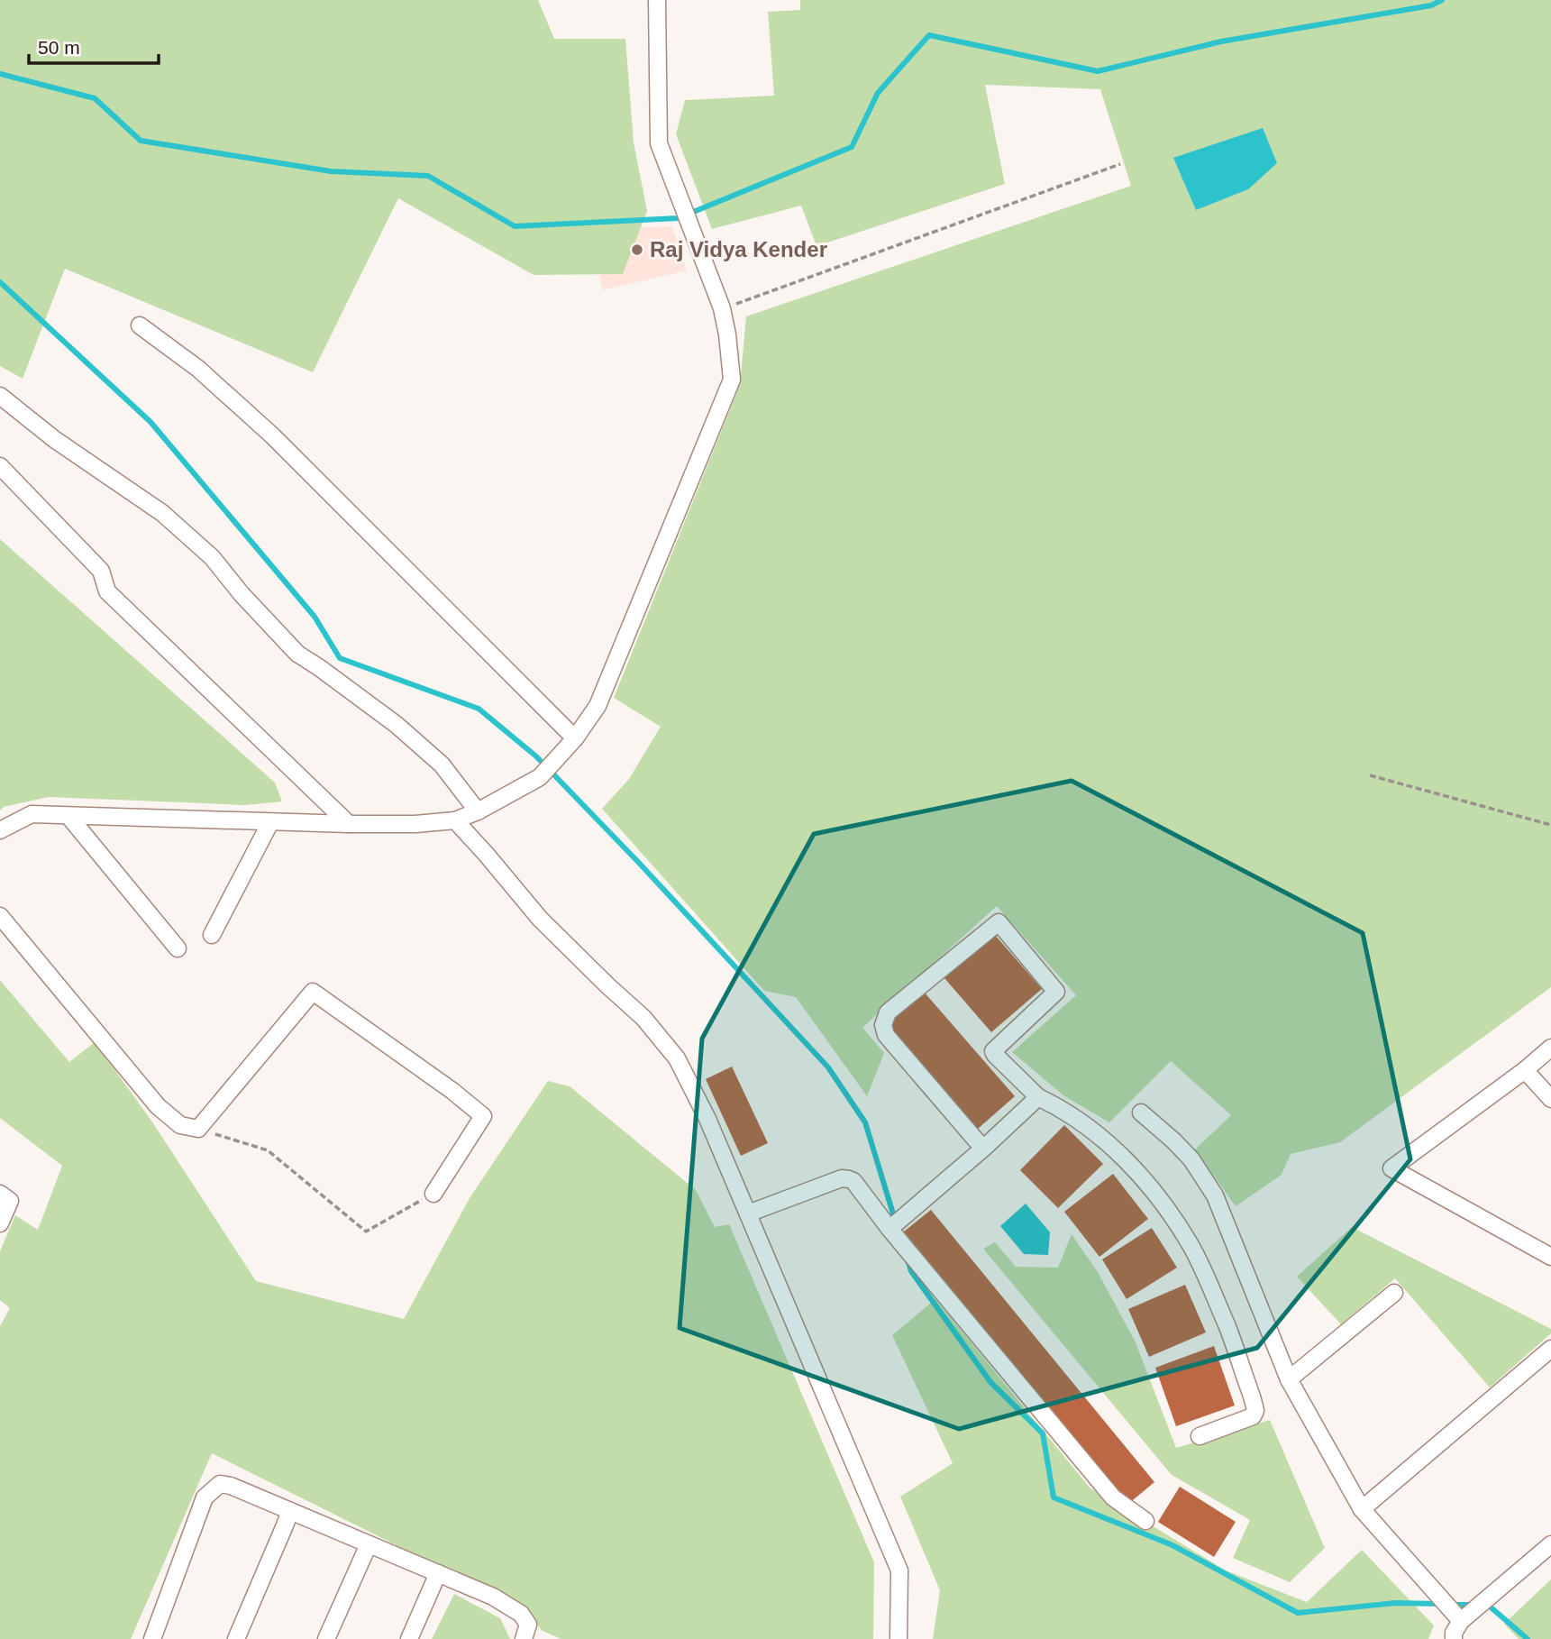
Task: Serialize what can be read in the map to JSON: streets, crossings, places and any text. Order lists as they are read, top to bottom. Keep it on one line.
{"places":["Raj Vidya Kender"],"scale_bar":"50 m"}
